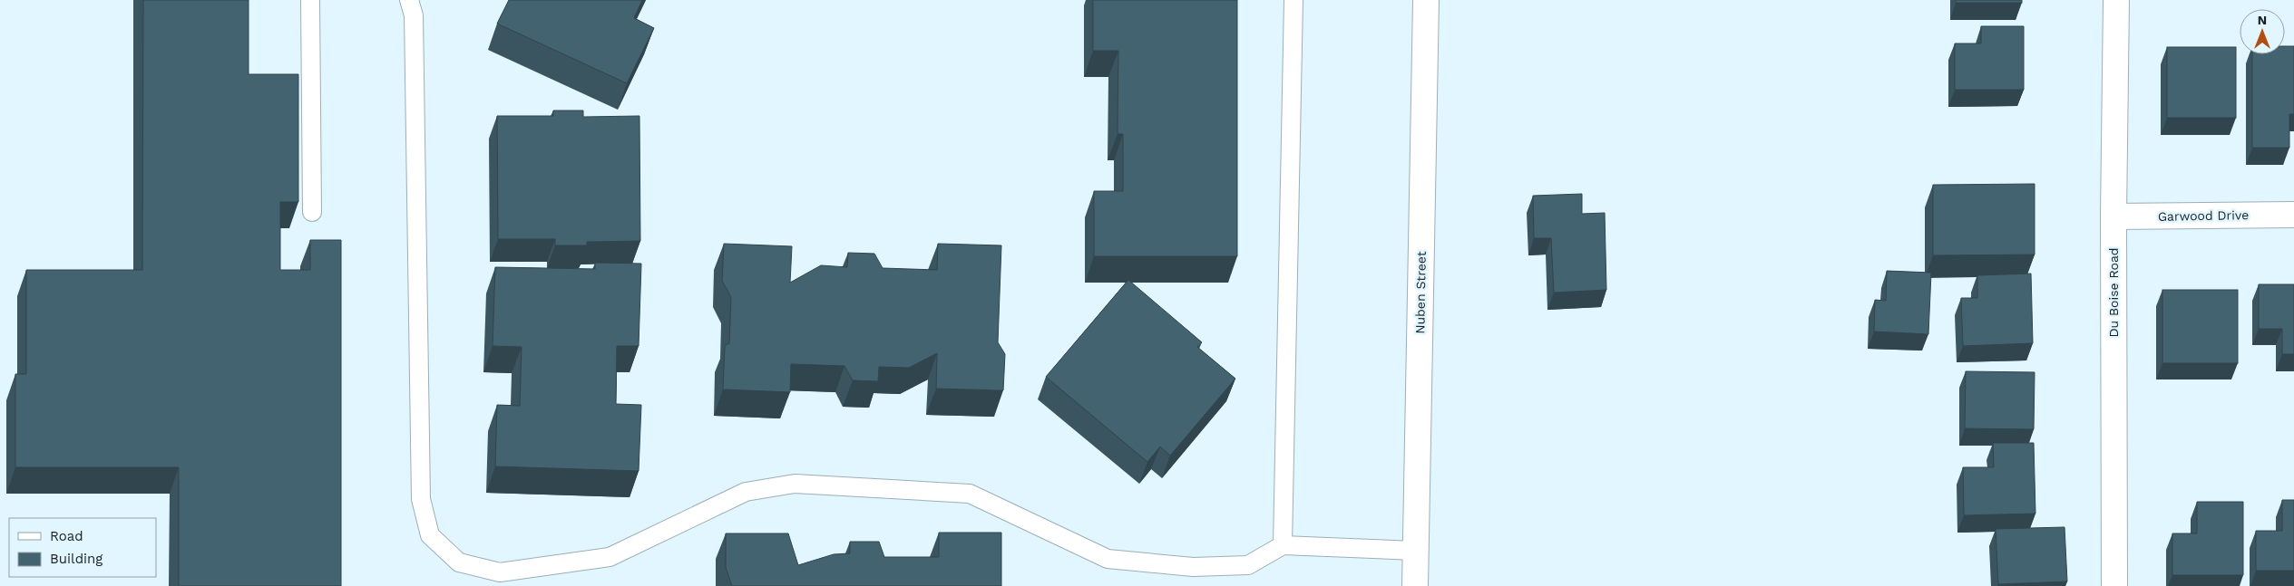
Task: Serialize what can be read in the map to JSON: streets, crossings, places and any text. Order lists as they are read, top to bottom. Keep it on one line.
{"streets":{"street":["Garwood Drive","Nuben Street","Du Boise Road"]},"crossings":[["Garwood Drive","Du Boise Road"]],"legend":["Road","Building"],"north":"top"}
